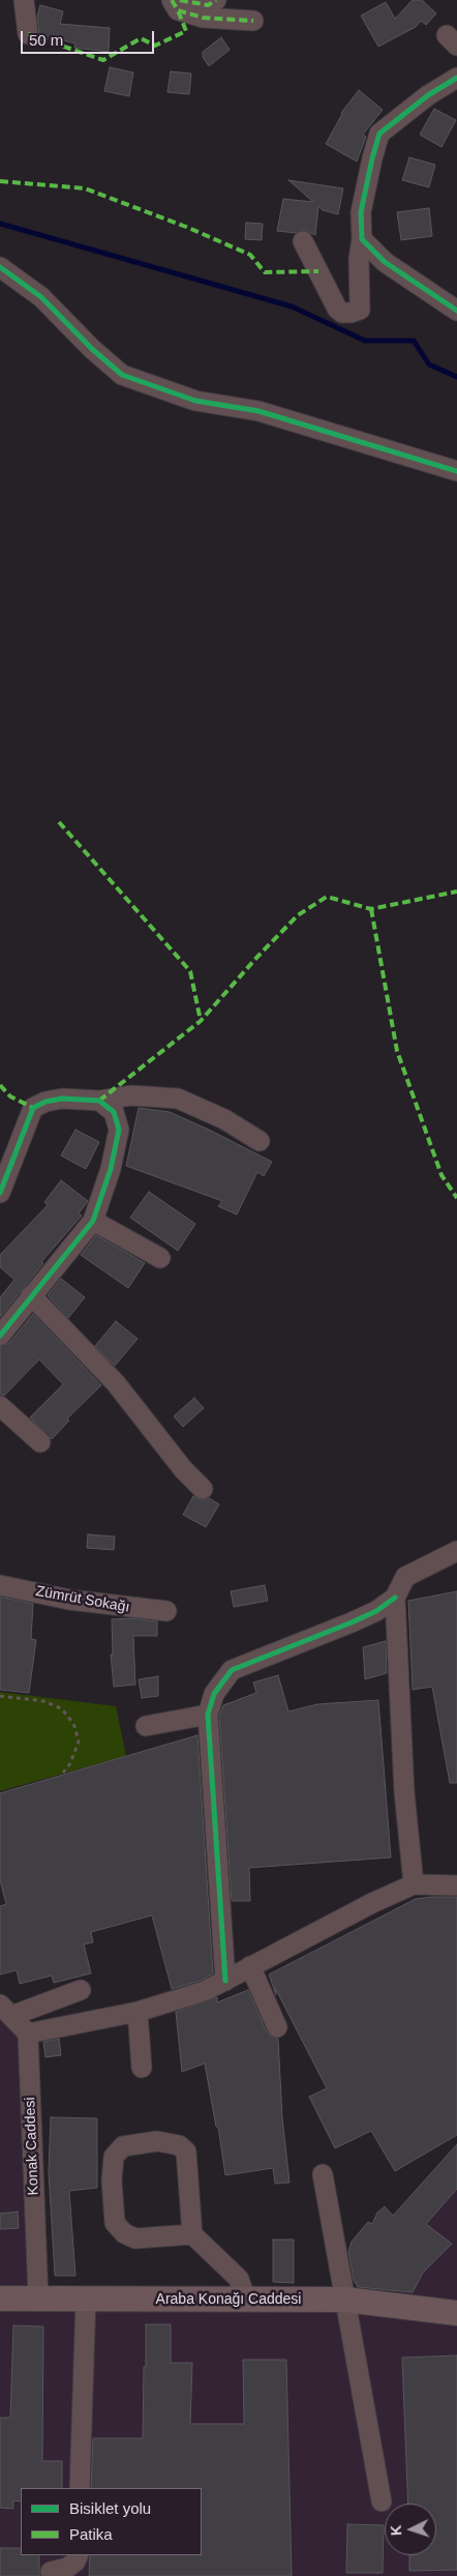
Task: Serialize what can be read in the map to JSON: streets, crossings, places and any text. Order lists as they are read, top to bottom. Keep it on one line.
{"streets":{"main road":["Araba Konağı Caddesi"],"street":["Zümrüt Sokağı","Konak Caddesi"]},"crossings":[["Konak Caddesi","Araba Konağı Caddesi"]],"legend":["Bisiklet yolu","Patika"],"scale_bar":"50 m","north":"left"}
